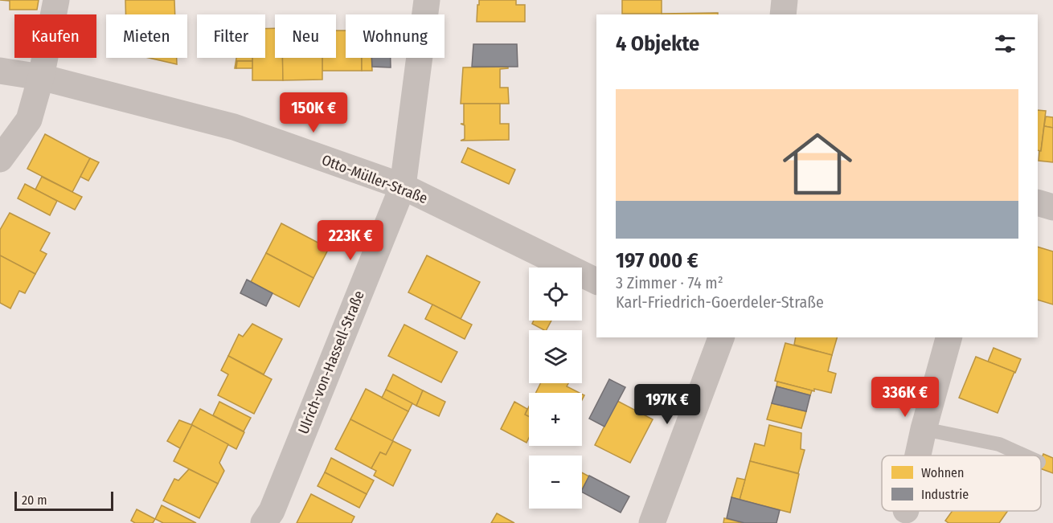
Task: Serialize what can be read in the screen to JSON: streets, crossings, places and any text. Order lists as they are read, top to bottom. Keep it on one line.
{"streets":{"street":["Otto-Müller-Straße","Ulrich-von-Hassell-Straße"]},"crossings":[["Otto-Müller-Straße","Ulrich-von-Hassell-Straße"]],"legend":["Wohnen","Industrie"],"scale_bar":"20 m","page":{"chip":["Kaufen","Mieten","Filter","Neu","Wohnung"],"heading":"4 Objekte","list":[{"name":"197 000 €","note":"3 Zimmer · 74 m² · Karl-Friedrich-Goerdeler-Straße"}],"price":["150K €","223K €","336K €","197K €"],"map_buttons":["+","−"],"scale":"20 m"}}
